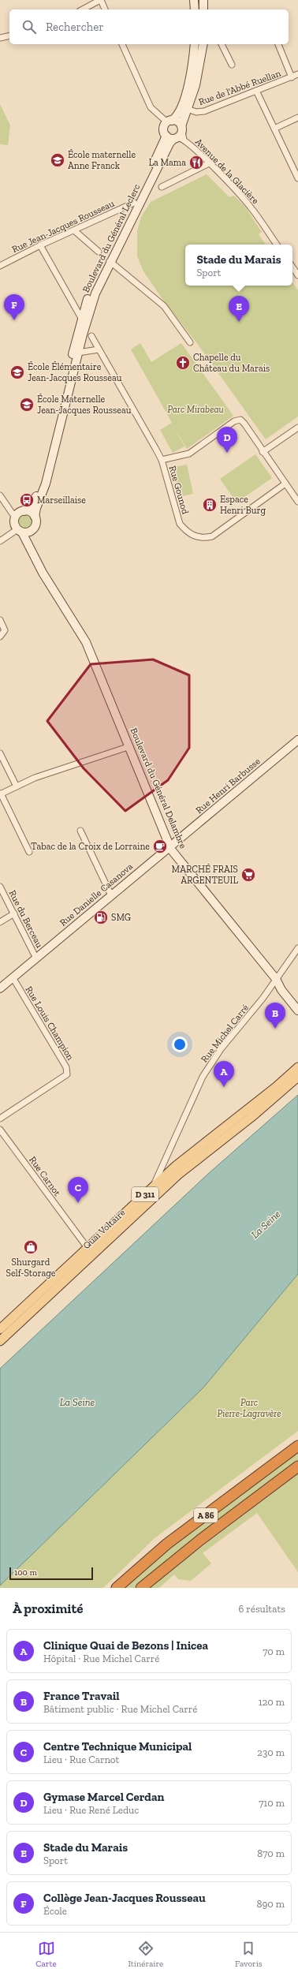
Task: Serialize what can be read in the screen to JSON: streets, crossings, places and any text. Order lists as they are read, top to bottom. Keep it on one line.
{"streets":{"highway":["A 86"],"main road":["D 311","Quai Voltaire"],"street":["Rue de l'Abbé Ruellan","Avenue de la Glacière","Rue Jean-Jacques Rousseau","Boulevard du Général Leclerc","Rue Gounod","Rue Henri Barbusse","Boulevard du Général Delambre","Rue Danielle Casanova","Rue du Berceau","Rue Louis Champion","Rue Michel Carré","Rue Carnot"]},"crossings":[["Rue de l'Abbé Ruellan","Boulevard du Général Leclerc"],["Avenue de la Glacière","Boulevard du Général Leclerc"],["Rue Jean-Jacques Rousseau","Boulevard du Général Leclerc"],["Boulevard du Général Leclerc","Boulevard du Général Delambre"],["Rue Henri Barbusse","Boulevard du Général Delambre"],["Rue Henri Barbusse","Rue Danielle Casanova"],["Boulevard du Général Delambre","Rue Danielle Casanova"],["Boulevard du Général Delambre","Rue Michel Carré"],["Rue Danielle Casanova","Rue du Berceau"],["Rue Danielle Casanova","Rue Louis Champion"],["Rue Michel Carré","Quai Voltaire"],["Rue Carnot","Quai Voltaire"]],"water":["La Seine"],"parks":["Parc Mirabeau","Parc Pierre-Lagravère"],"places":{"school or university":["École maternelle Anne Franck","École Élémentaire Jean-Jacques Rousseau","École Maternelle Jean-Jacques Rousseau"],"restaurant":["La Mama"],"church":["Chapelle du Château du Marais"],"bus stop":["Marseillaise"],"building":["Espace Henri Burg"],"cafe":["Tabac de la Croix de Lorraine"],"supermarket":["MARCHÉ FRAIS ARGENTEUIL"],"fuel station":["SMG"],"shop":["Shurgard Self-Storage"]},"scale_bar":"100 m","page":{"search":"Rechercher","popup":["Stade du Marais","Sport"],"pins":["F","E","D","B","A","C"],"scale":"100 m","heading":["À proximité","6 résultats"],"list":[{"mark":"A","name":"Clinique Quai de Bezons | Inicea","note":"Hôpital · Rue Michel Carré","value":"70 m"},{"mark":"B","name":"France Travail","note":"Bâtiment public · Rue Michel Carré","value":"120 m"},{"mark":"C","name":"Centre Technique Municipal","note":"Lieu · Rue Carnot","value":"230 m"},{"mark":"D","name":"Gymase Marcel Cerdan","note":"Lieu · Rue René Leduc","value":"710 m"},{"mark":"E","name":"Stade du Marais","note":"Sport","value":"870 m"},{"mark":"F","name":"Collège Jean-Jacques Rousseau","note":"École","value":"890 m"}],"nav":["Carte","Itinéraire","Favoris"]}}
